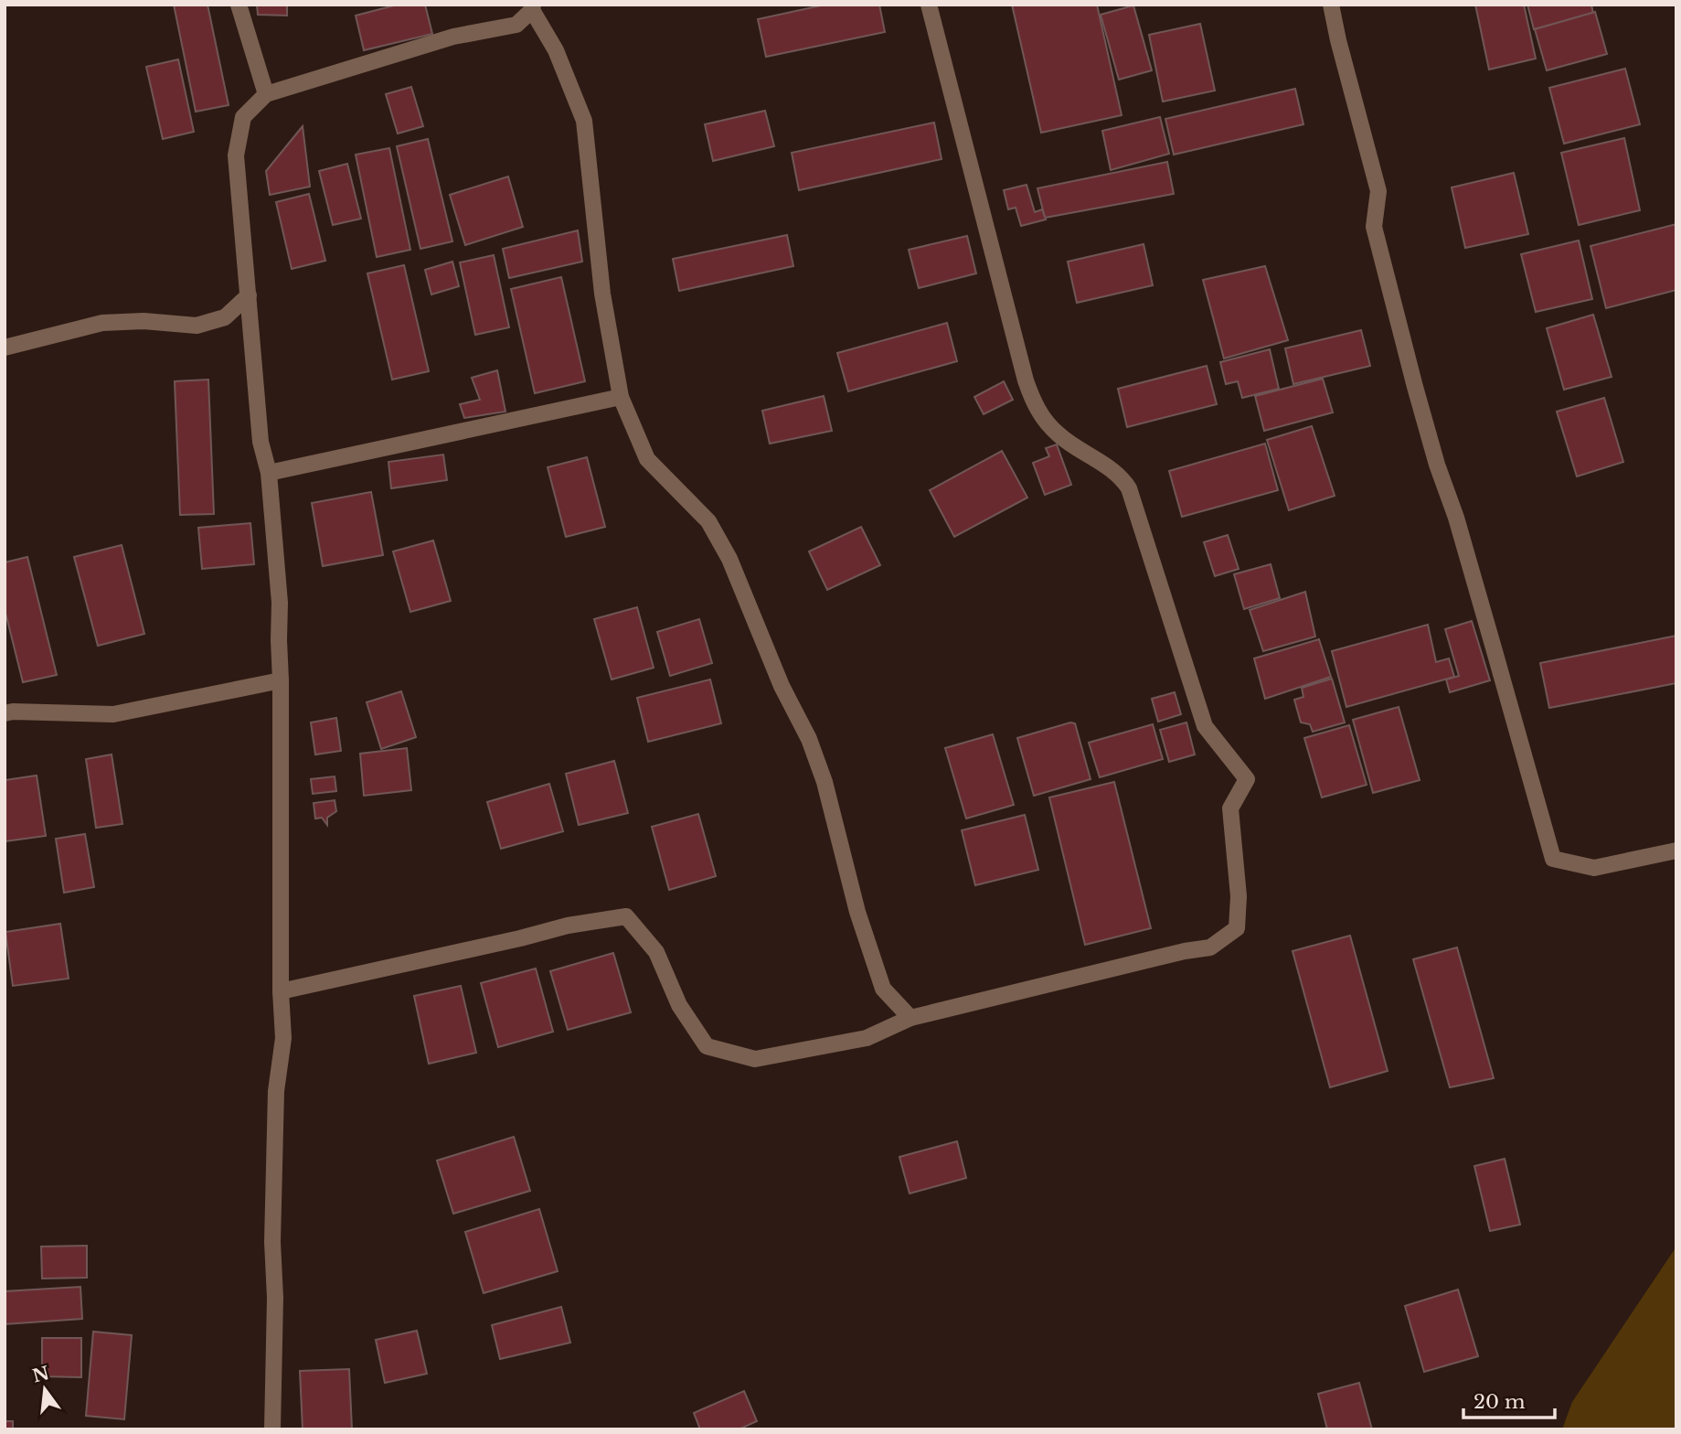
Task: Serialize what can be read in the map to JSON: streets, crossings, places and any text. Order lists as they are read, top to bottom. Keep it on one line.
{"scale_bar":"20 m","north":"top"}
